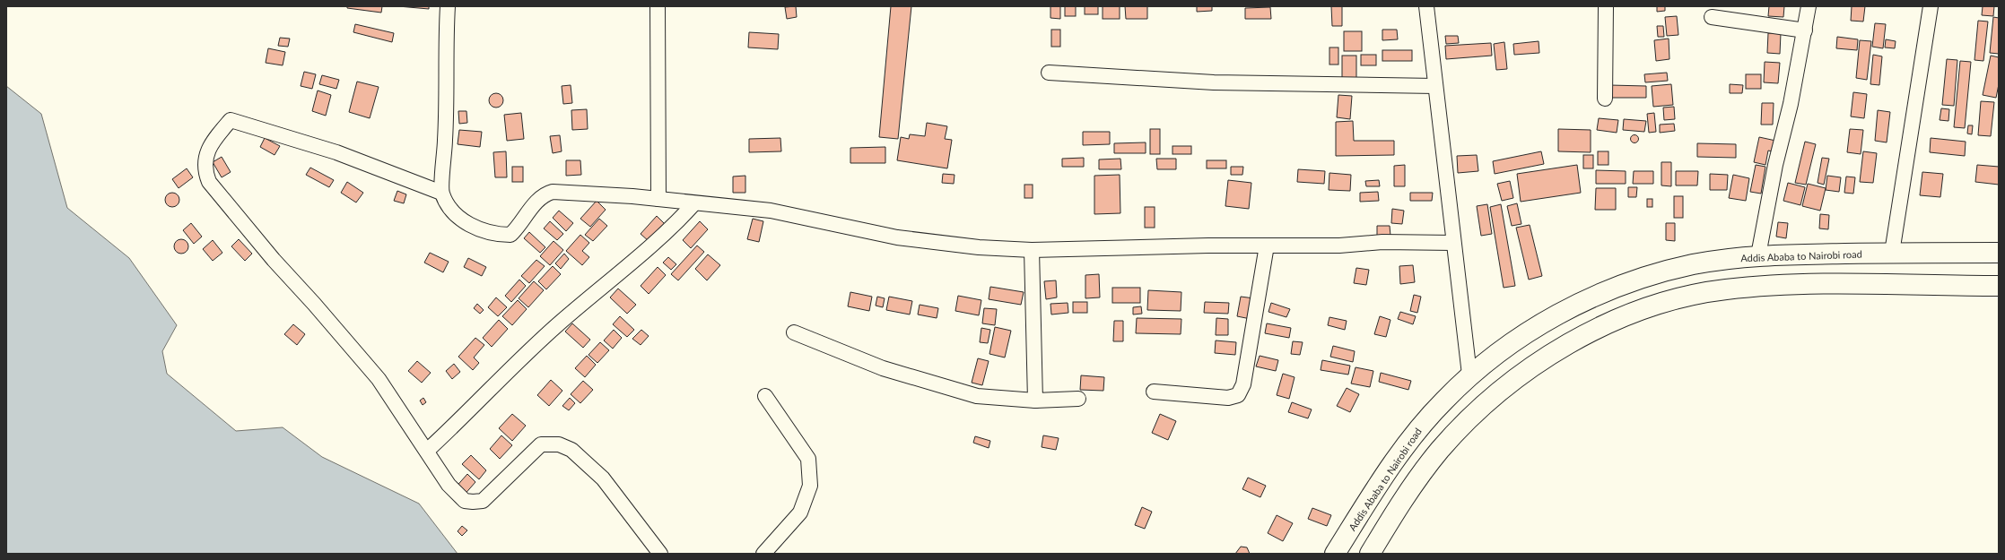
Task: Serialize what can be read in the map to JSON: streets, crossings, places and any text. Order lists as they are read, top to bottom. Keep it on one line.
{"streets":{"highway":["Addis Ababa to Nairobi road"]}}
